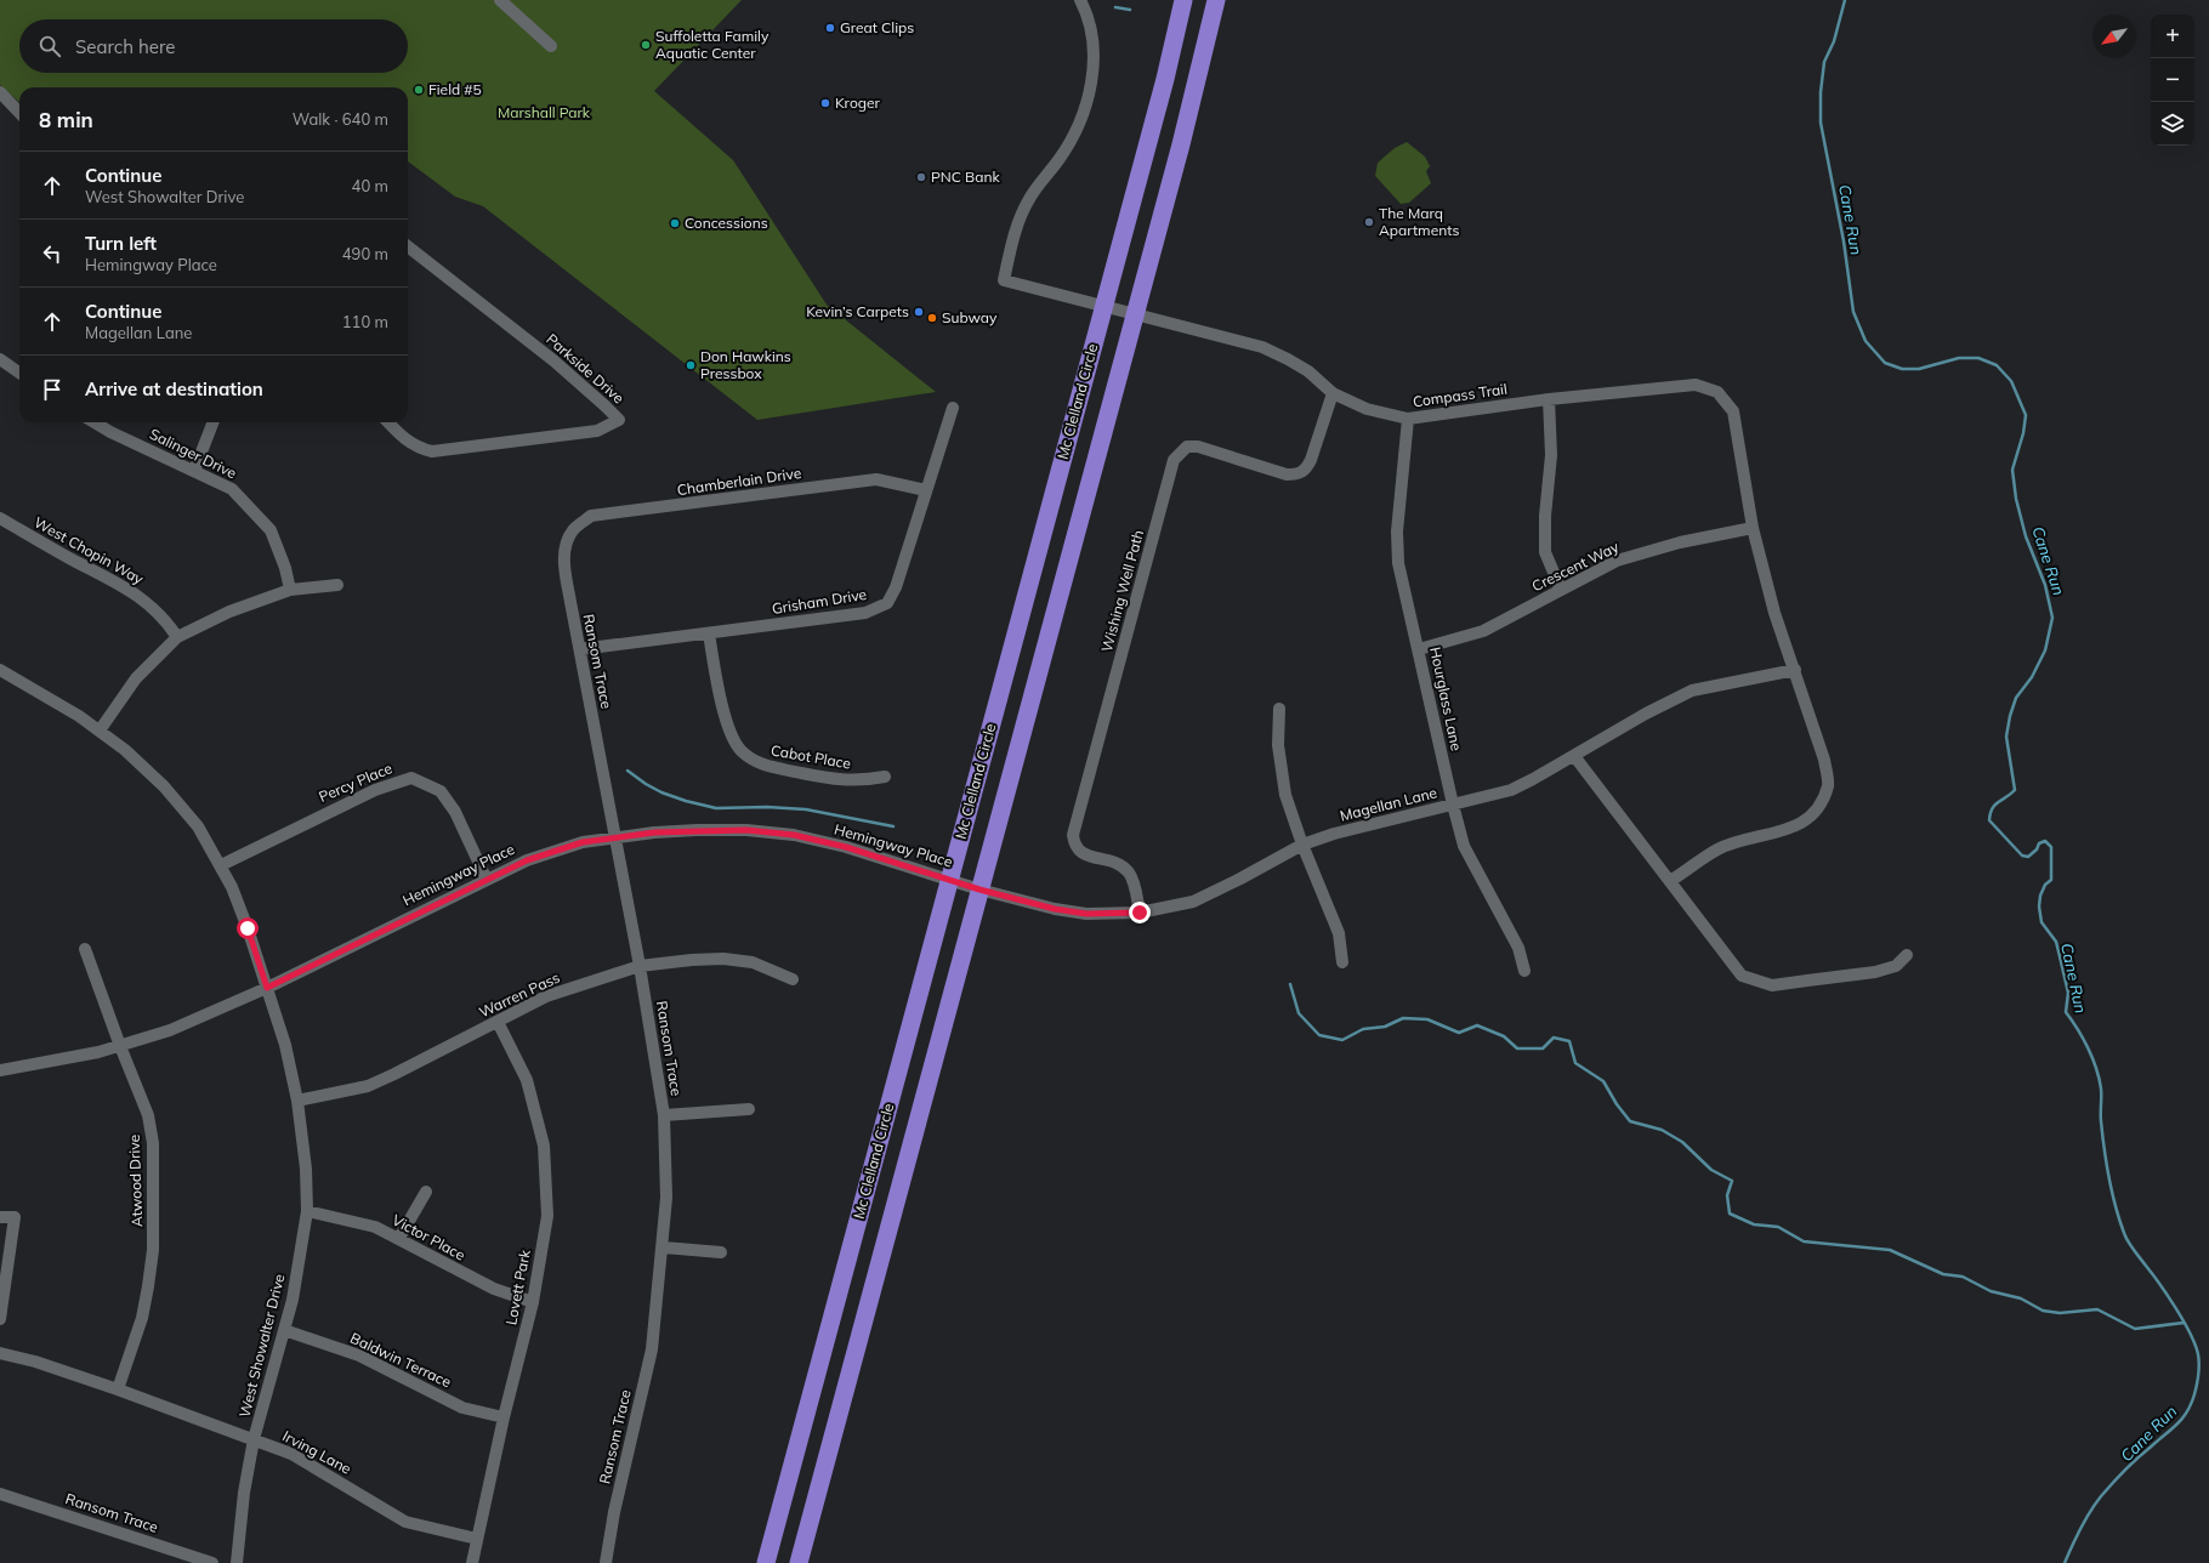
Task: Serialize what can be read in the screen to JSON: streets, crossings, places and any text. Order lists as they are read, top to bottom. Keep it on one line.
{"streets":{"highway":["Mc Clelland Circle"],"street":["Parkside Drive","Compass Trail","Salinger Drive","Chamberlain Drive","West Chopin Way","Crescent Way","Wishing Well Path","Grisham Drive","Ransom Trace","Hourglass Lane","Cabot Place","Percy Place","Magellan Lane","Hemingway Place","Warren Pass","Atwood Drive","Victor Place","Lovett Park","West Showalter Drive","Baldwin Terrace","Irving Lane"]},"crossings":[["Compass Trail","Mc Clelland Circle"],["Compass Trail","Crescent Way"],["Compass Trail","Wishing Well Path"],["Compass Trail","Hourglass Lane"],["Mc Clelland Circle","Hemingway Place"],["Chamberlain Drive","Grisham Drive"],["Chamberlain Drive","Ransom Trace"],["Crescent Way","Hourglass Lane"],["Wishing Well Path","Magellan Lane"],["Grisham Drive","Ransom Trace"],["Grisham Drive","Cabot Place"],["Ransom Trace","Hemingway Place"],["Ransom Trace","Warren Pass"],["Hourglass Lane","Magellan Lane"],["Percy Place","Hemingway Place"],["Percy Place","West Showalter Drive"],["Magellan Lane","Hemingway Place"],["Hemingway Place","Atwood Drive"],["Hemingway Place","West Showalter Drive"],["Warren Pass","Lovett Park"],["Warren Pass","West Showalter Drive"],["Atwood Drive","Irving Lane"],["Victor Place","Lovett Park"],["Victor Place","West Showalter Drive"],["Lovett Park","Baldwin Terrace"],["Lovett Park","Irving Lane"],["West Showalter Drive","Baldwin Terrace"],["West Showalter Drive","Irving Lane"]],"water":["Cane Run"],"parks":["Marshall Park"],"places":["Great Clips","Suffoletta Family Aquatic Center","Field #5","Kroger","PNC Bank","The Marq Apartments","Concessions","Kevin’s Carpets","Subway","Don Hawkins Pressbox"],"north":"bottom left","page":{"map_buttons":["+","−"],"search":"Search here","heading":["8 min","Walk · 640 m"],"list":[["Continue","West Showalter Drive","40 m"],["Turn left","Hemingway Place","490 m"],["Continue","Magellan Lane","110 m"],"Arrive at destination"]}}
